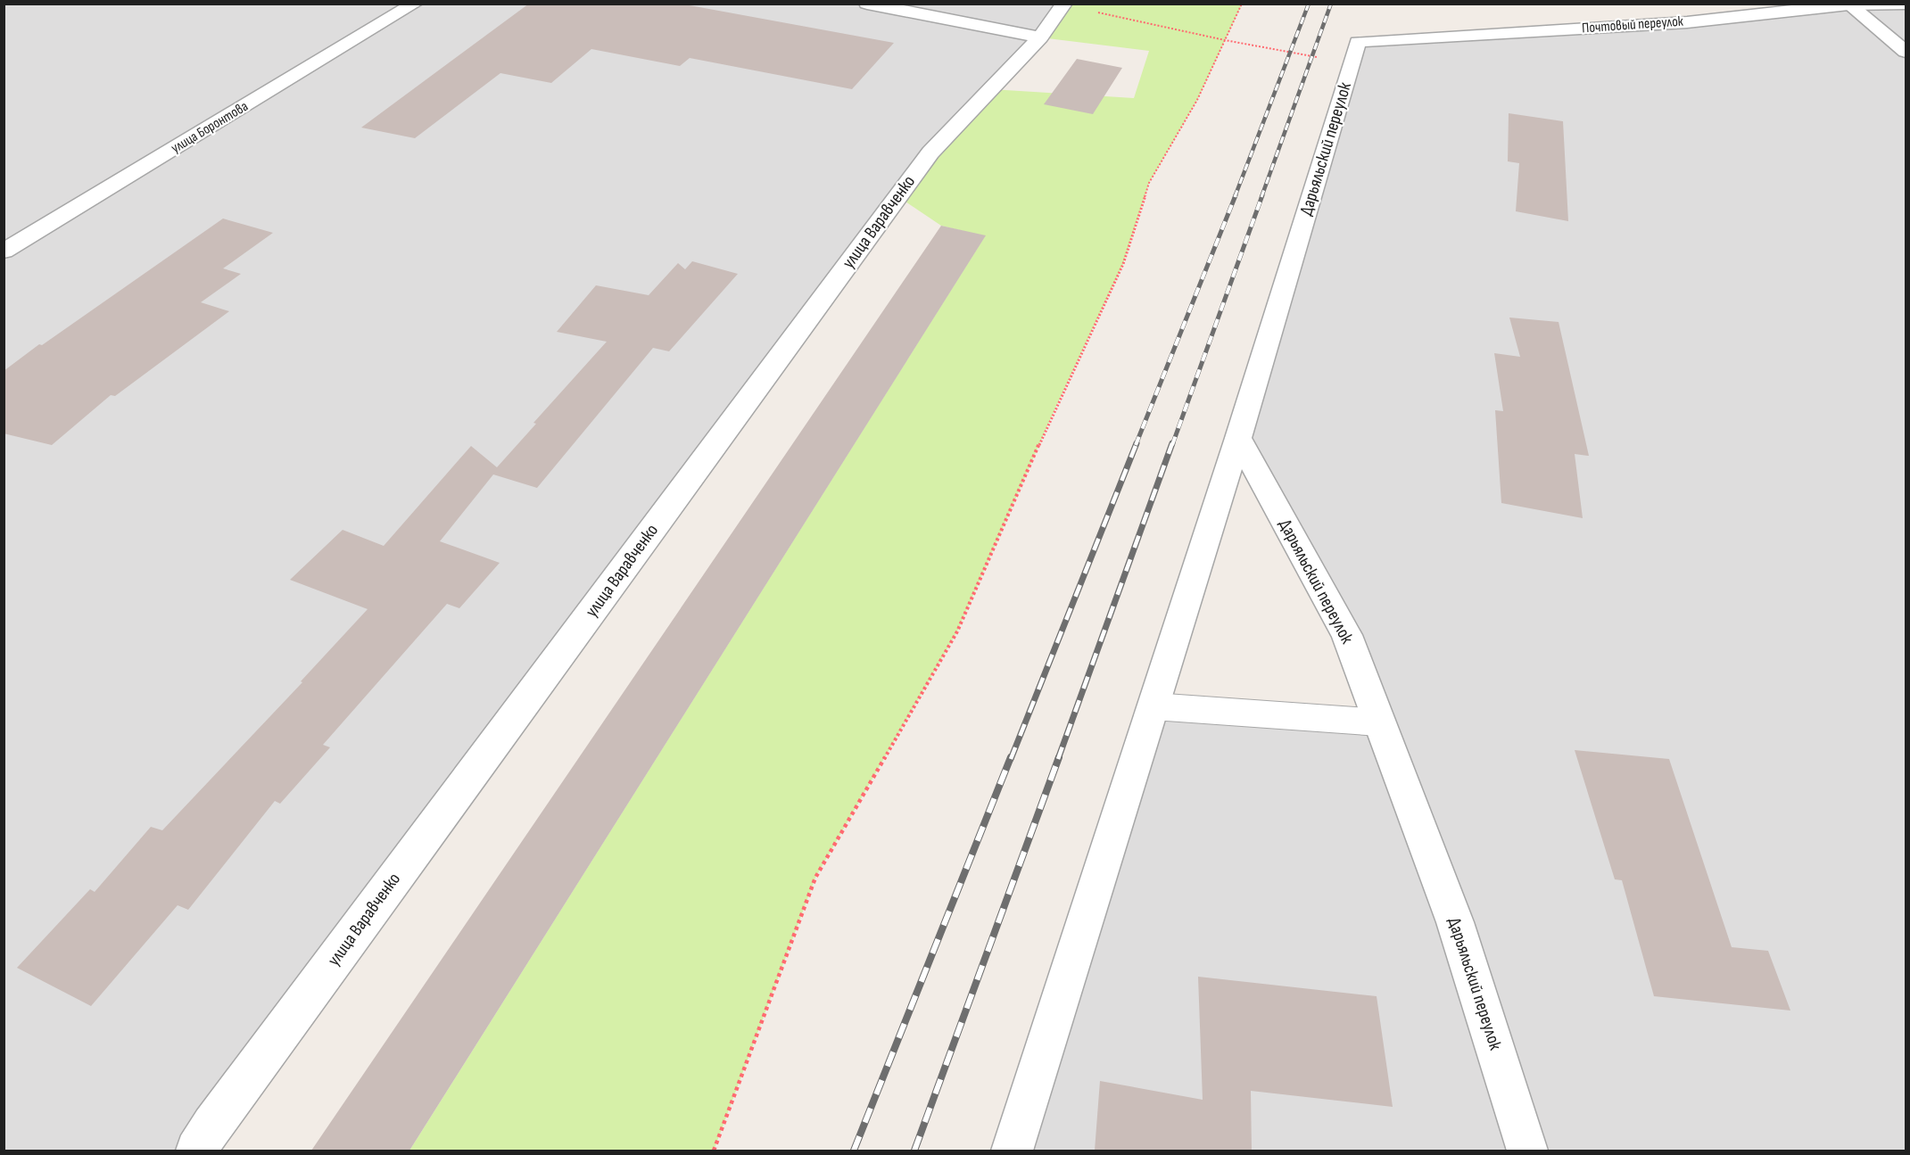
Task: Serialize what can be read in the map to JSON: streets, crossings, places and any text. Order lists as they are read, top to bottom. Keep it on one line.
{"streets":{"street":["Почтовый переулок","улица Боронтова","Дарьяльский переулок","улица Варавченко"]},"crossings":[["Почтовый переулок","Дарьяльский переулок"]]}
